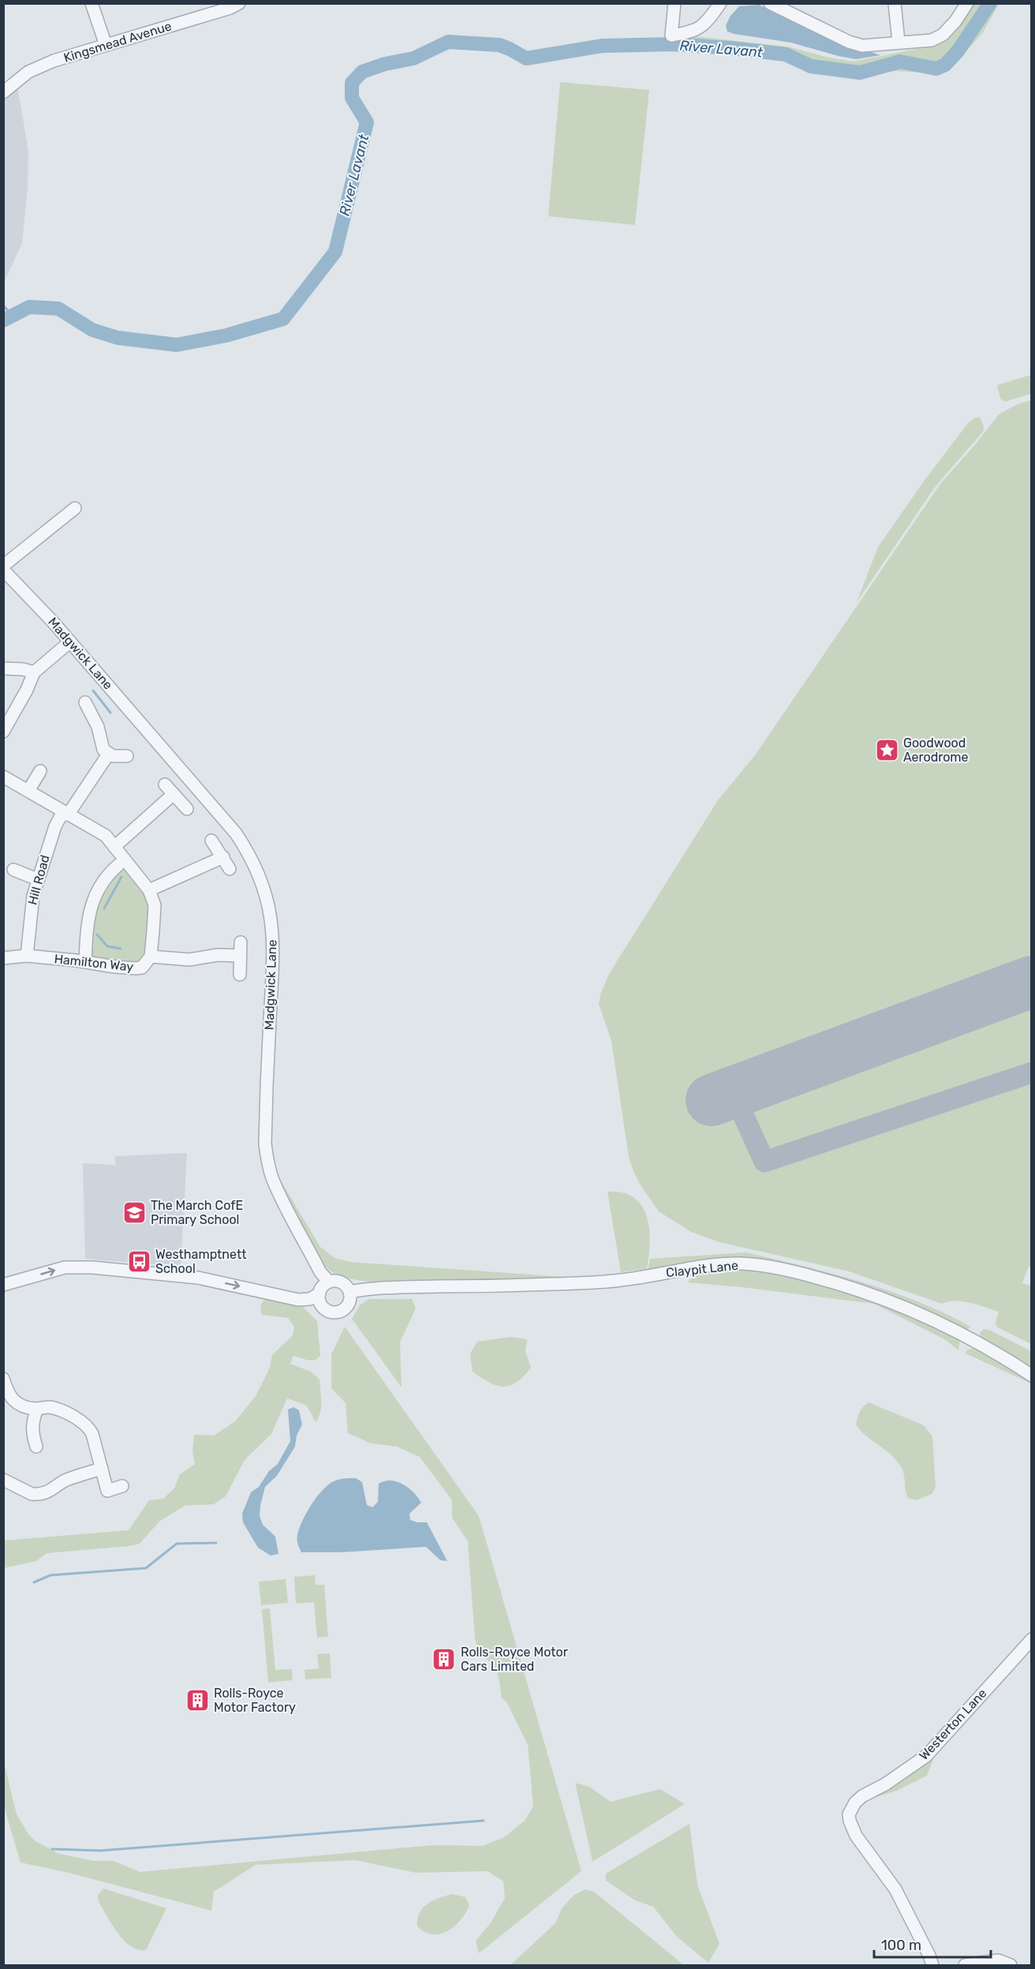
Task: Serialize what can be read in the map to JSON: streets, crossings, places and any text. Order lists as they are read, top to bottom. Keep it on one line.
{"streets":{"street":["Kingsmead Avenue","Madgwick Lane","Hill Road","Hamilton Way","Claypit Lane","Westerton Lane"]},"crossings":[["Madgwick Lane","Claypit Lane"],["Hill Road","Hamilton Way"]],"water":["River Lavant"],"places":{"place":["Goodwood Aerodrome"],"school or university":["The March CofE Primary School"],"bus stop":["Westhamptnett School"],"building":["Rolls-Royce Motor Cars Limited","Rolls-Royce Motor Factory"]},"scale_bar":"100 m"}
